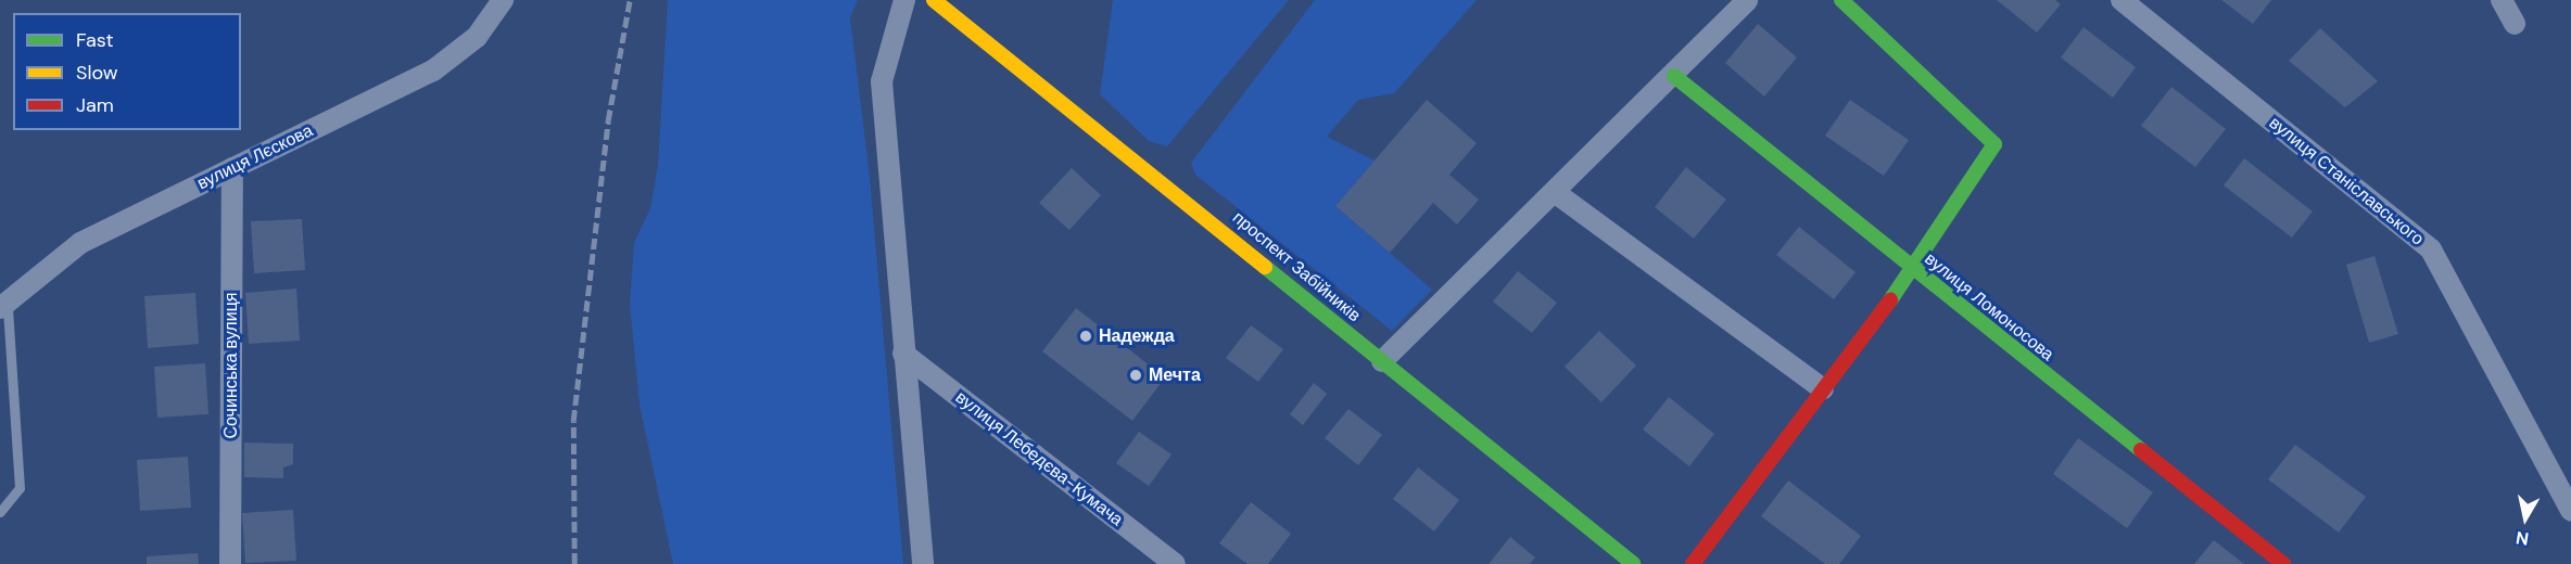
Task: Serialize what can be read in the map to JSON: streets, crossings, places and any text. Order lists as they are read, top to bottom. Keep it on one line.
{"streets":{"street":["вулиця Лєскова","вулиця Станіславського","проспект Забійників","вулиця Ломоносова","Сочинська вулиця","вулиця Лебедєва-Кумача"]},"crossings":[["вулиця Лєскова","Сочинська вулиця"]],"places":["Надежда","Мечта"],"legend":["Fast","Slow","Jam"],"north":"bottom"}
